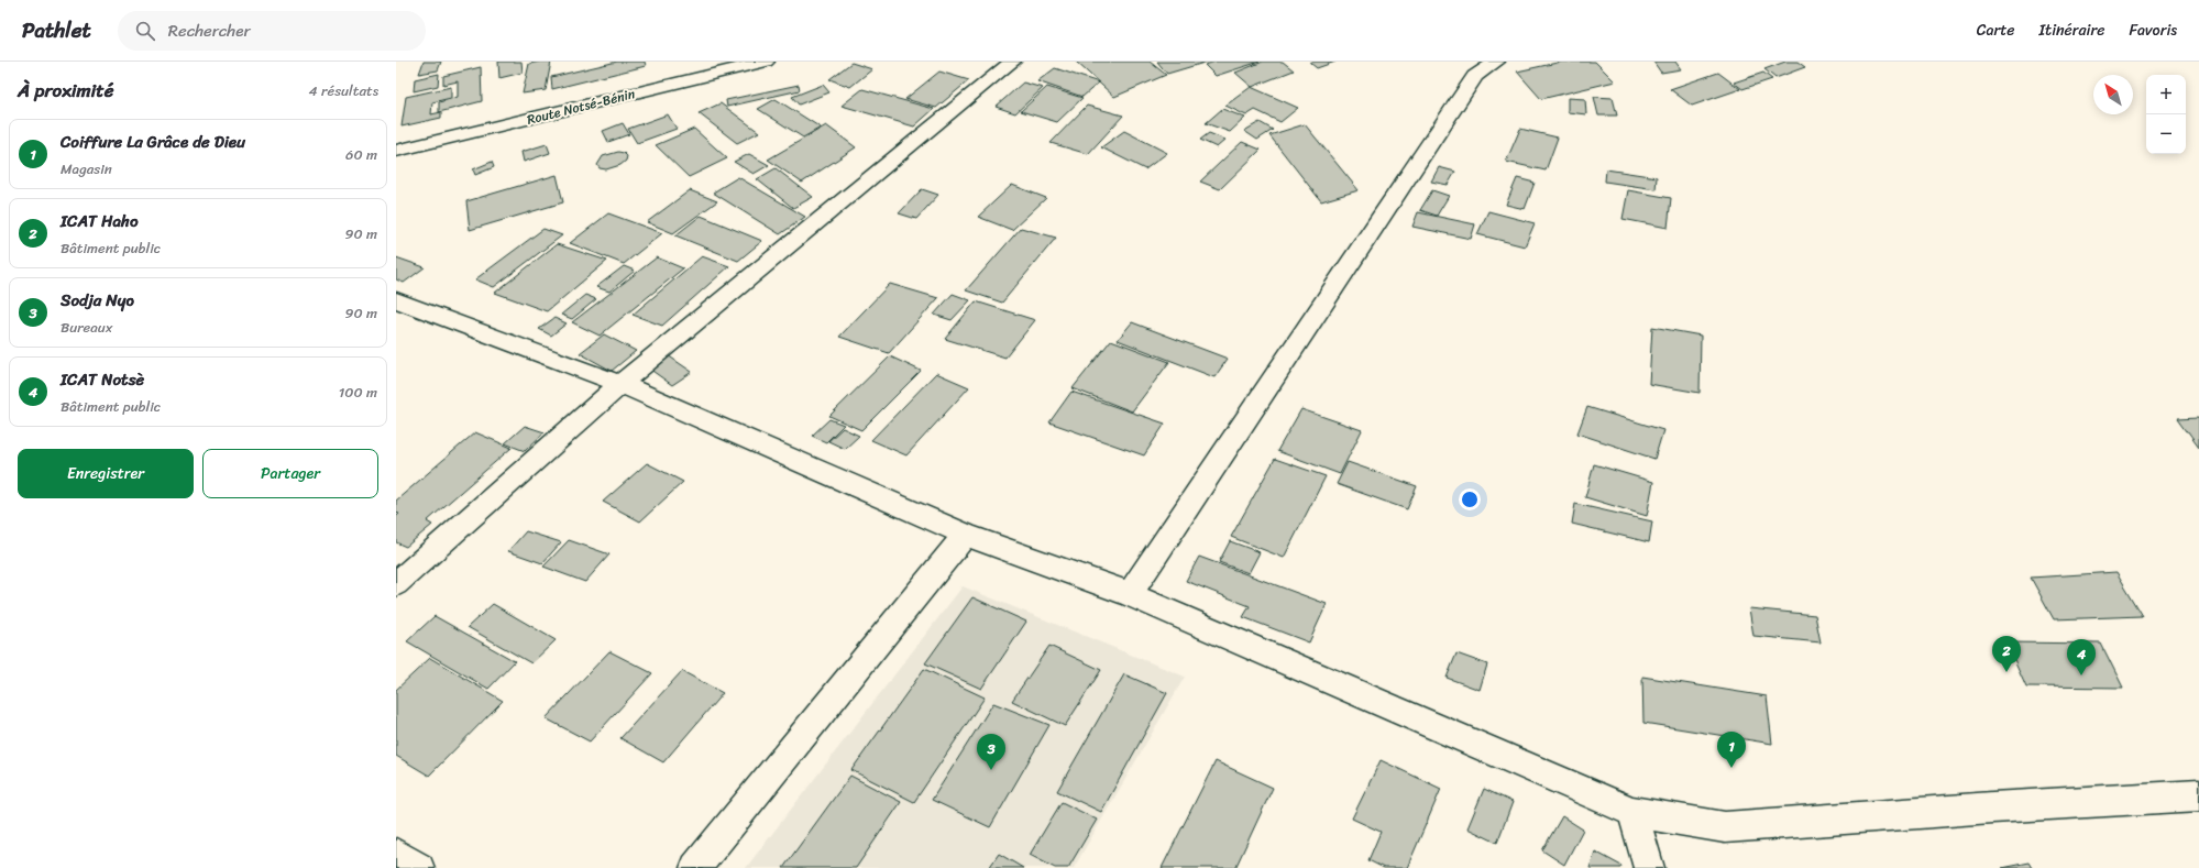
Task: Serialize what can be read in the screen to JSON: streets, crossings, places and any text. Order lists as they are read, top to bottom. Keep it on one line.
{"streets":{"street":["Route Notsé-Bénin"]},"north":"top left","page":{"header":"Pathlet","search":"Rechercher","nav":["Carte","Itinéraire","Favoris"],"heading":["À proximité","4 résultats"],"map_buttons":["+","−"],"list":[{"mark":"1","name":"Coiffure La Grâce de Dieu","note":"Magasin","value":"60 m"},{"mark":"2","name":"ICAT Haho","note":"Bâtiment public","value":"90 m"},{"mark":"3","name":"Sodja Nyo","note":"Bureaux","value":"90 m"},{"mark":"4","name":"ICAT Notsè","note":"Bâtiment public","value":"100 m"}],"buttons":["Enregistrer","Partager"],"pins":["2","4","1","3"]}}
